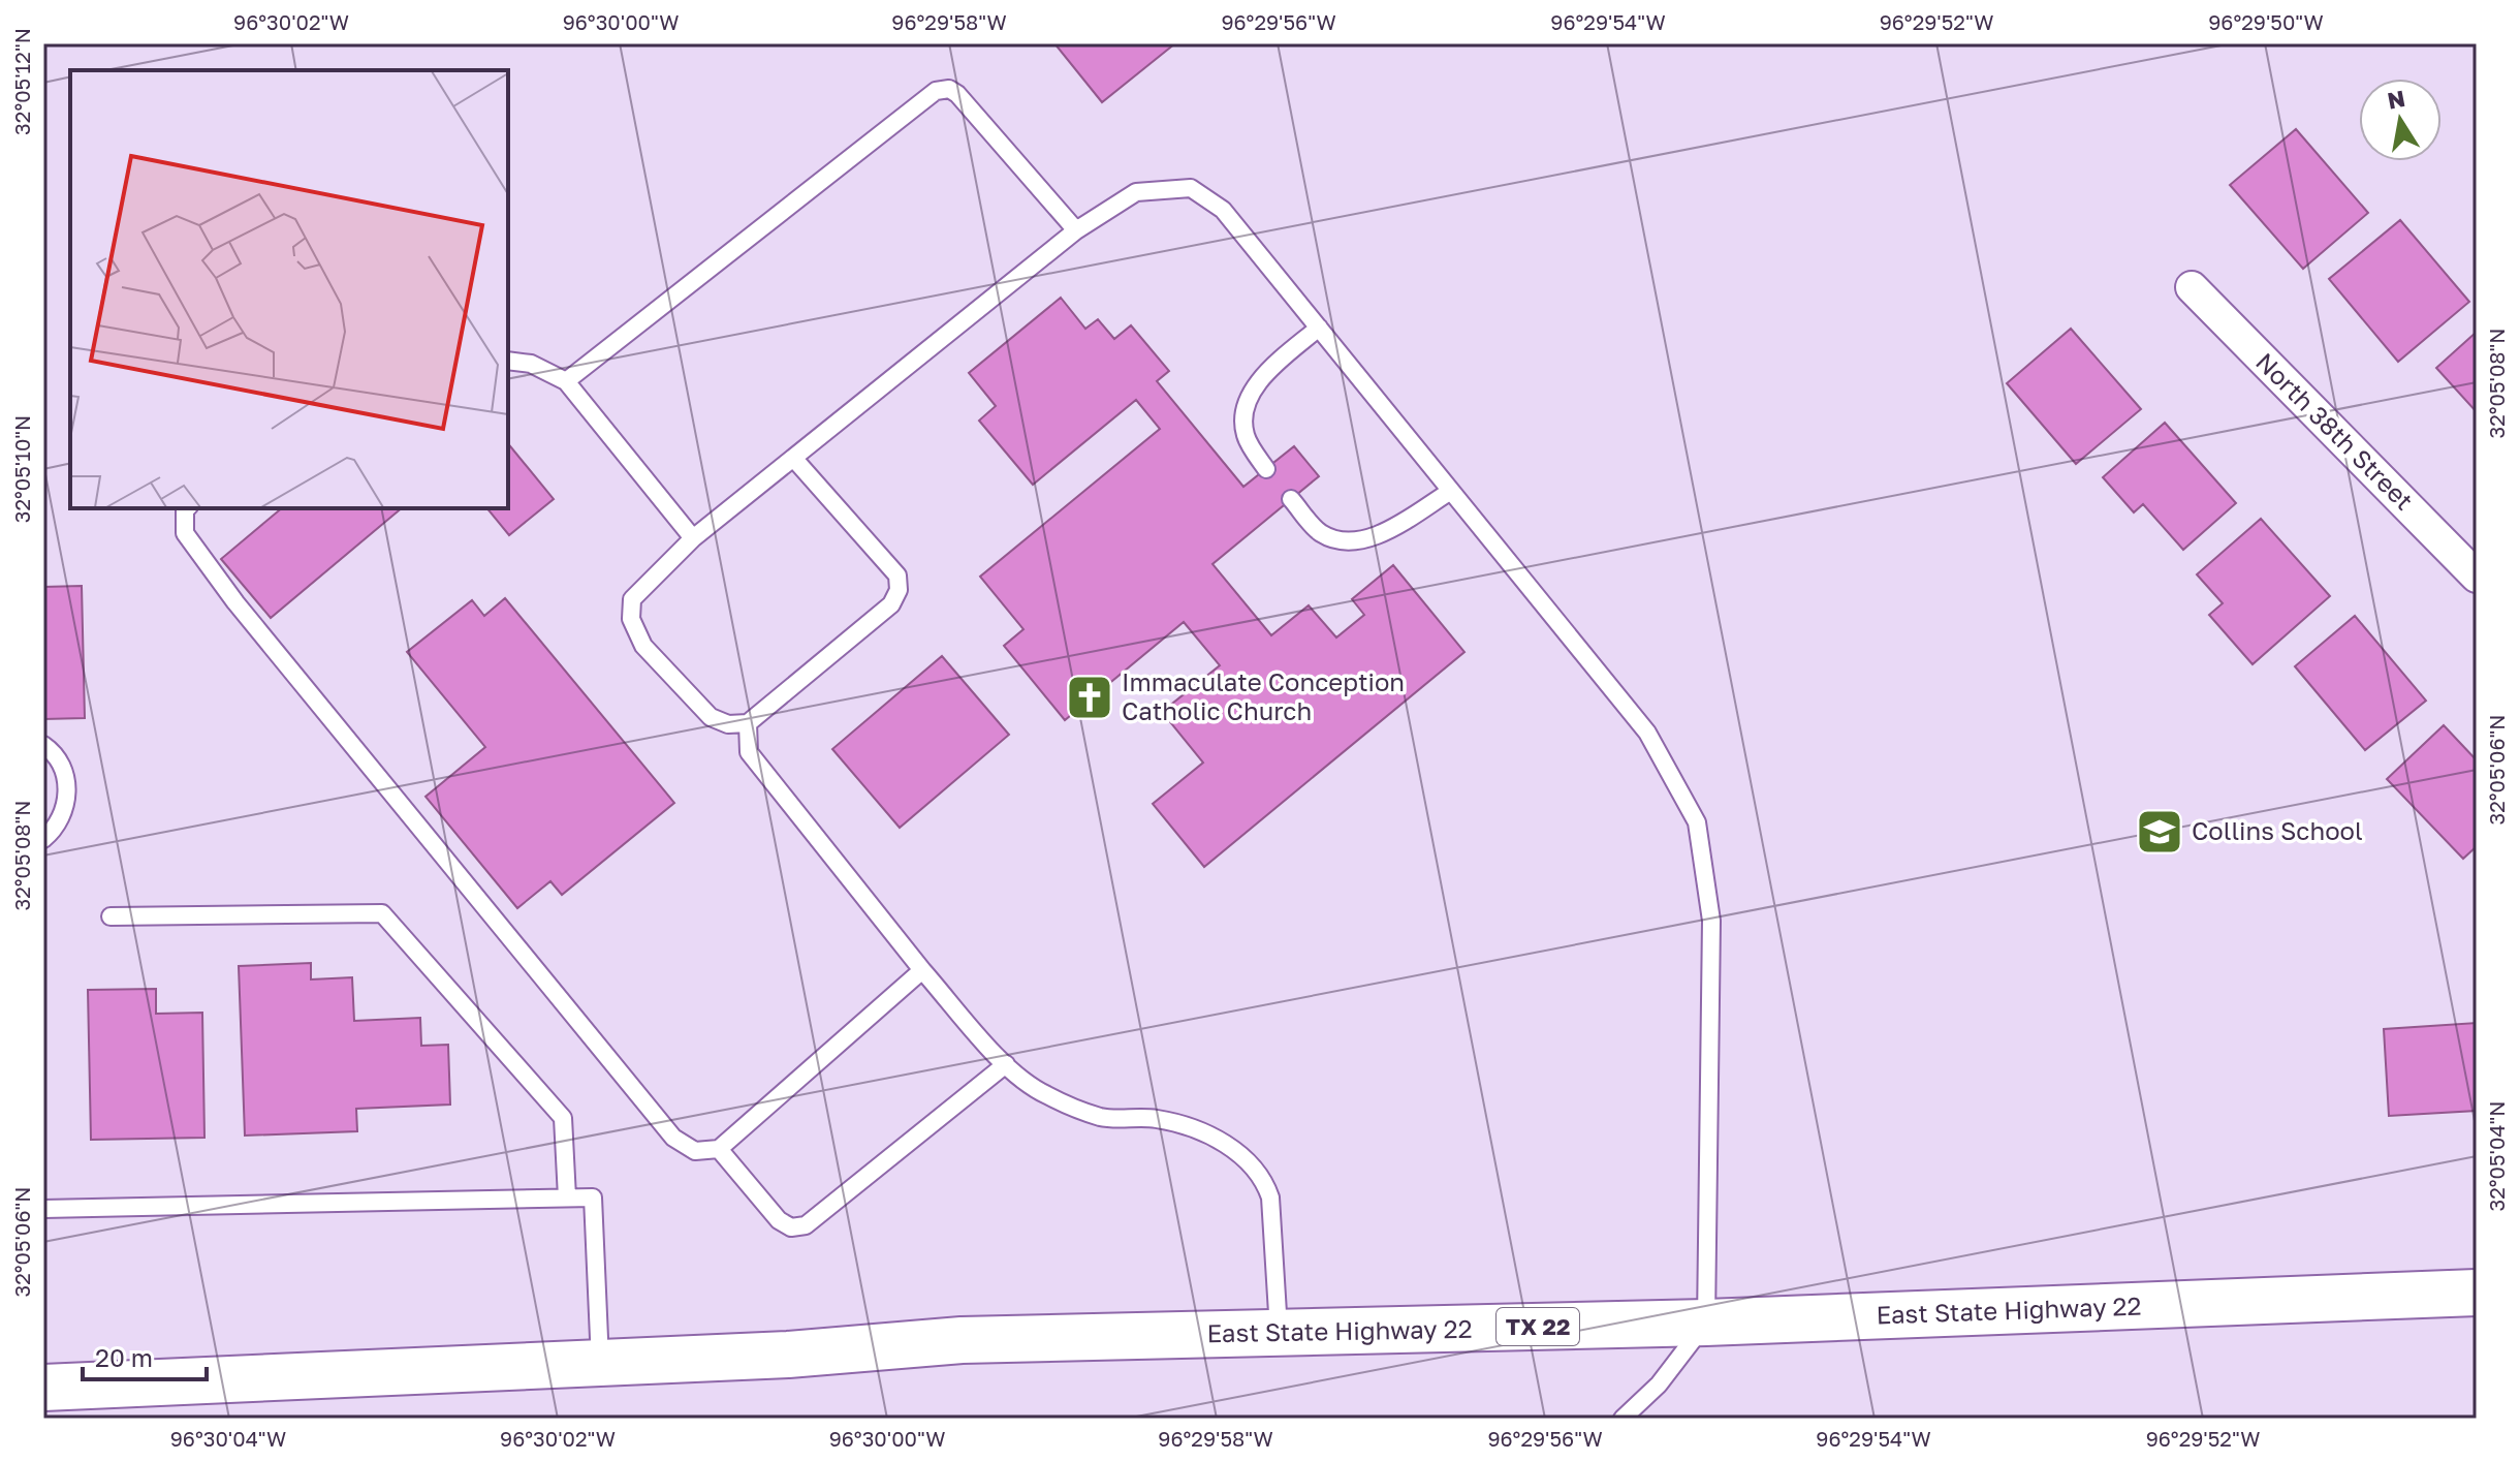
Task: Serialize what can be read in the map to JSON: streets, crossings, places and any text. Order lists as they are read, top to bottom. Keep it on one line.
{"streets":{"main road":["East State Highway 22","TX 22"],"street":["North 38th Street"]},"crossings":[["East State Highway 22","TX 22"]],"places":{"church":["Immaculate Conception Catholic Church"],"school or university":["Collins School"]},"scale_bar":"20 m","north":"top","coordinates":["96°30'02\"W","96°30'00\"W","96°29'58\"W","96°29'56\"W","96°29'54\"W","96°29'52\"W","96°29'50\"W","32°05'12\"N","32°05'08\"N","32°05'10\"N","32°05'06\"N","32°05'04\"N","96°30'04\"W"]}
